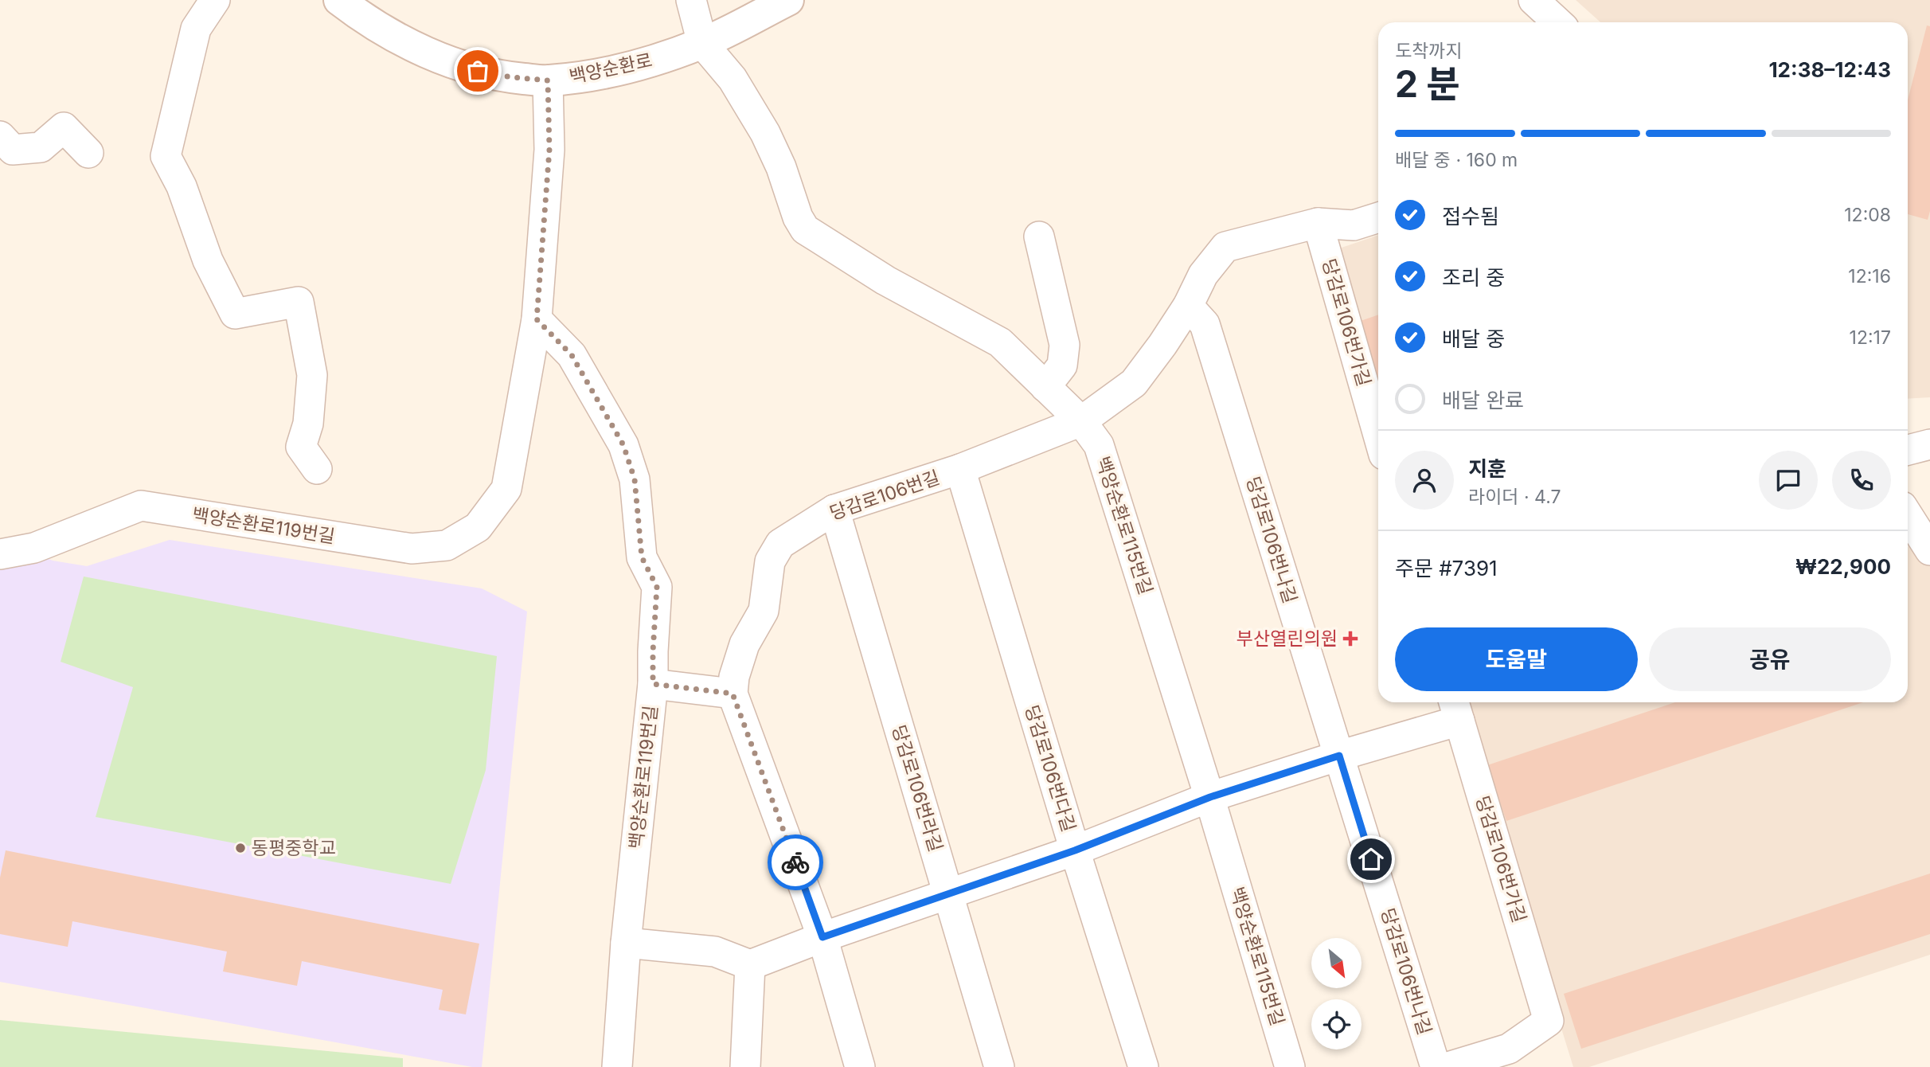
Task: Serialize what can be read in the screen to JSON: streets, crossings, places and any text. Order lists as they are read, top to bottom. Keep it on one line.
{"streets":{"main road":["백양순환로"],"street":["당감로106번가길","당감로106번길","백양순환로119번길","백양순환로115번길","당감로106번나길","당감로106번다길","당감로106번라길"]},"crossings":[["백양순환로","백양순환로119번길"],["백양순환로","백양순환로115번길"],["당감로106번가길","당감로106번길"],["당감로106번길","백양순환로115번길"],["당감로106번길","당감로106번나길"],["당감로106번길","당감로106번다길"],["당감로106번길","당감로106번라길"]],"places":{"health":["부산열린의원"],"other":["동평중학교"]},"north":"bottom right","page":{"heading":["2 분","도착까지","12:38–12:43"],"panel":["지훈","라이더 · 4.7","주문 #7391","₩22,900"],"bar":"배달 중 · 160 m","list":[["접수됨","12:08"],["조리 중","12:16"],["배달 중","12:17"],"배달 완료"],"buttons":["도움말","공유"]}}
